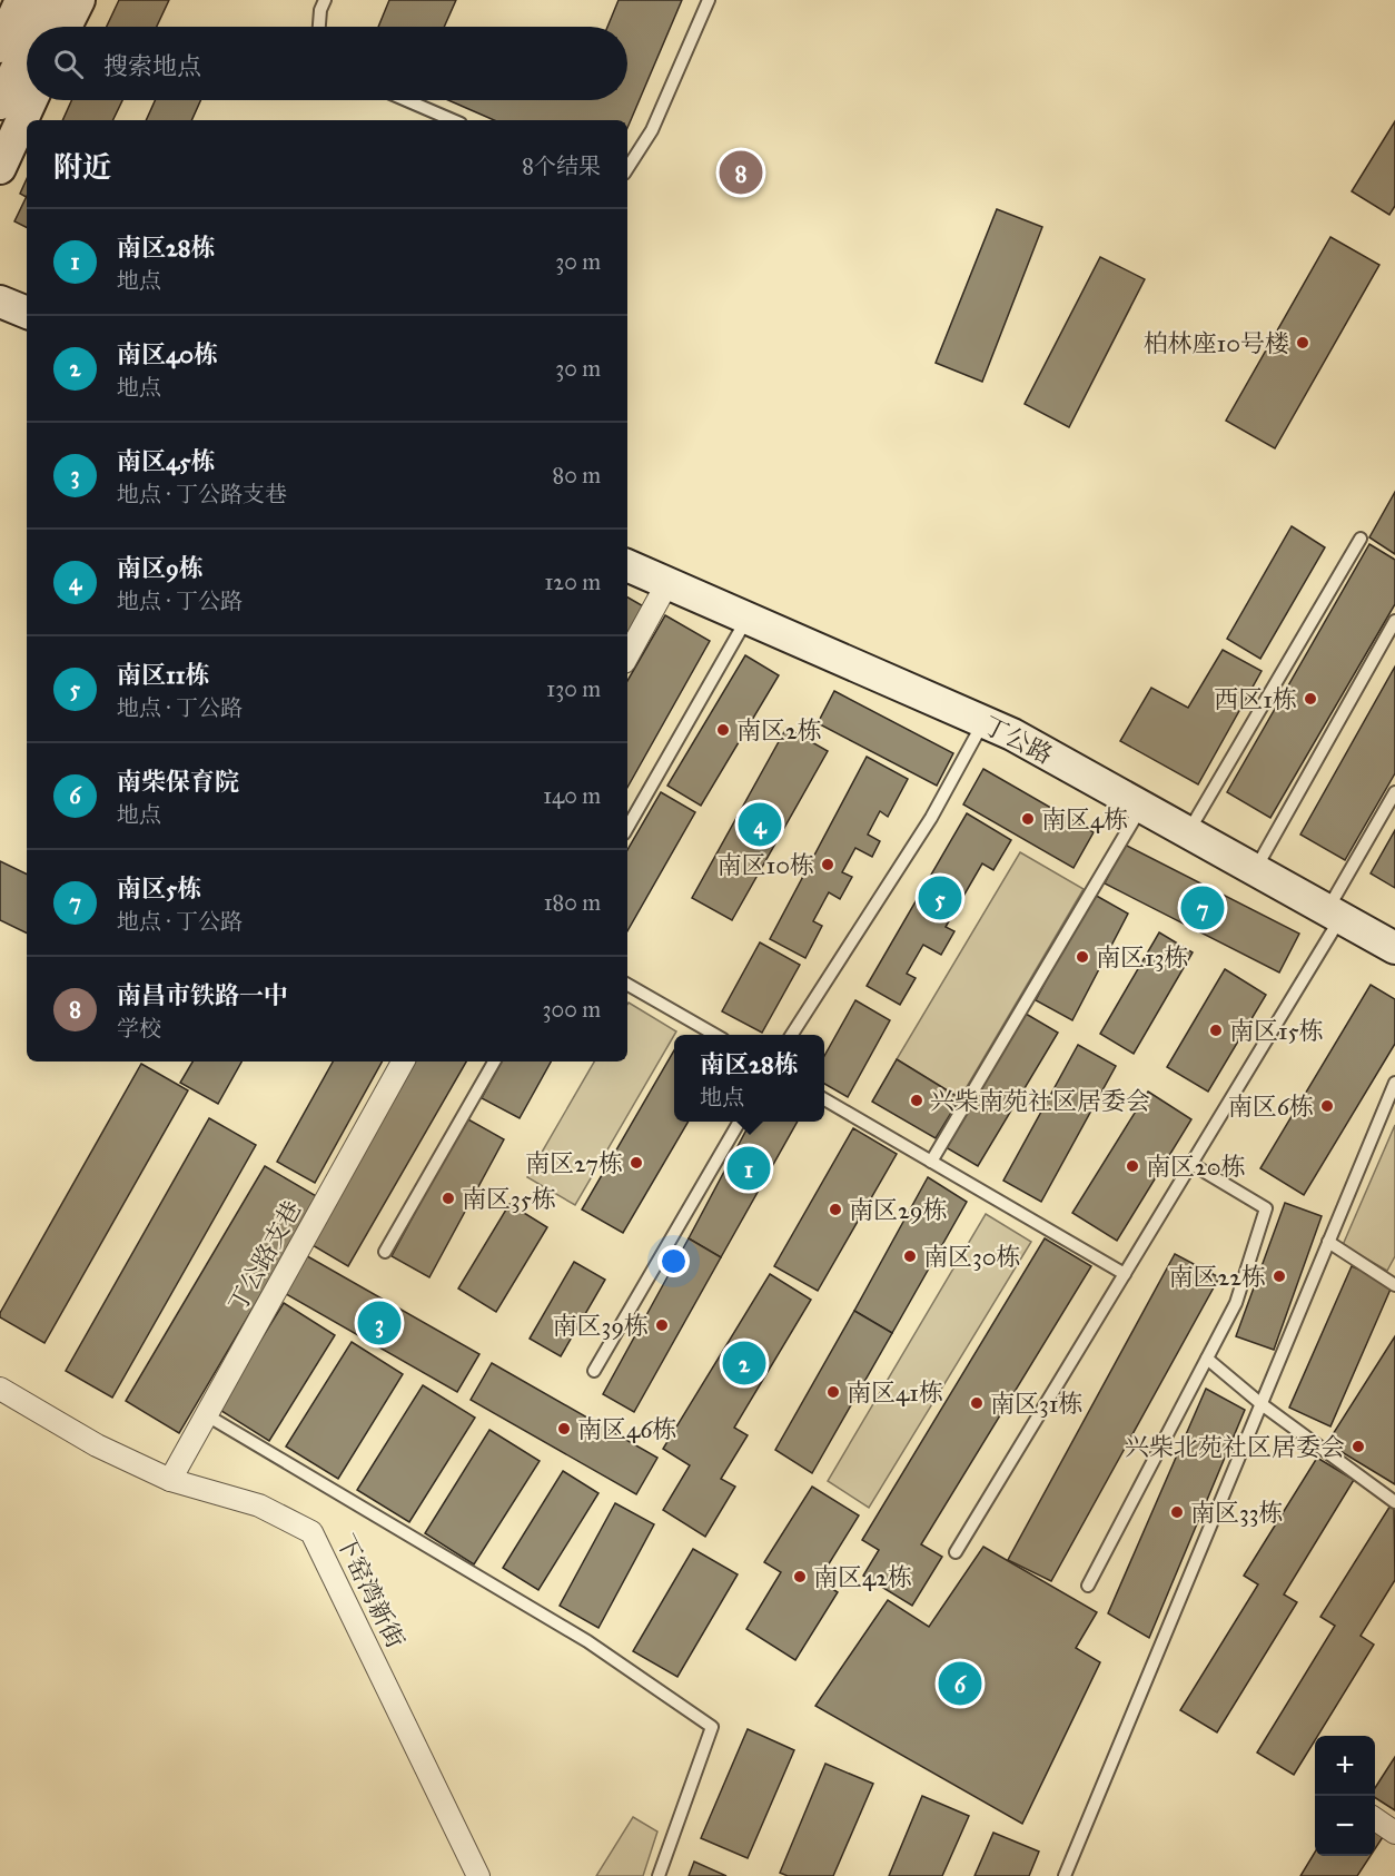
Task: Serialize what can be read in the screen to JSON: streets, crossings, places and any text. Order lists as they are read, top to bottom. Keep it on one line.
{"streets":{"street":["丁公路","丁公路支巷","下窑湾新街"]},"crossings":[["丁公路支巷","下窑湾新街"]],"places":["柏林座10号楼","西区1栋","南区2栋","南区4栋","南区10栋","南区13栋","南区15栋","兴柴南苑社区居委会","南区6栋","南区27栋","南区20栋","南区35栋","南区29栋","南区30栋","南区22栋","南区39栋","南区41栋","南区31栋","南区46栋","兴柴北苑社区居委会","南区33栋","南区42栋"],"page":{"search":"搜索地点","heading":["附近","8个结果"],"pins":["8","4","5","7","1","3","2","6"],"list":[{"mark":"1","name":"南区28栋","note":"地点","value":"30 m"},{"mark":"2","name":"南区40栋","note":"地点","value":"30 m"},{"mark":"3","name":"南区45栋","note":"地点 · 丁公路支巷","value":"80 m"},{"mark":"4","name":"南区9栋","note":"地点 · 丁公路","value":"120 m"},{"mark":"5","name":"南区11栋","note":"地点 · 丁公路","value":"130 m"},{"mark":"6","name":"南柴保育院","note":"地点","value":"140 m"},{"mark":"7","name":"南区5栋","note":"地点 · 丁公路","value":"180 m"},{"mark":"8","name":"南昌市铁路一中","note":"学校","value":"300 m"}],"popup":["南区28栋","地点"],"map_buttons":["+","−"]}}
